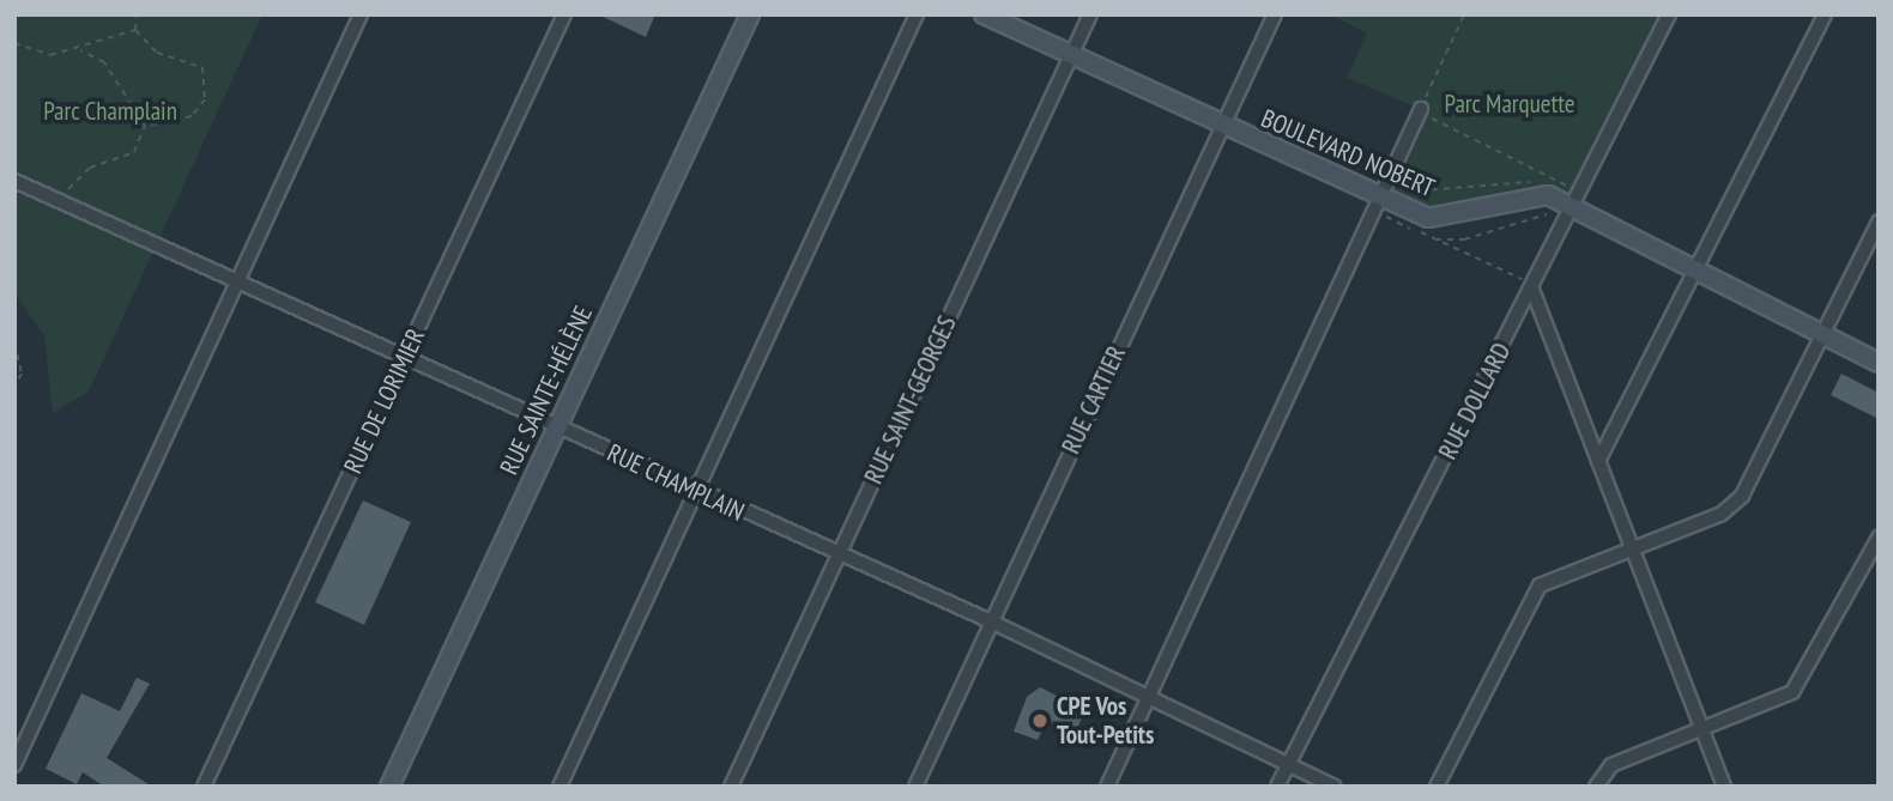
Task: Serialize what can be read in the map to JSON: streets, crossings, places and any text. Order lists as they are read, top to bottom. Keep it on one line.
{"streets":{"street":["BOULEVARD NOBERT","RUE SAINTE-HÉLÈNE","RUE SAINT-GEORGES","RUE CARTIER","RUE DE LORIMIER","RUE DOLLARD","RUE CHAMPLAIN"]},"crossings":[["BOULEVARD NOBERT","RUE SAINT-GEORGES"],["BOULEVARD NOBERT","RUE CARTIER"],["BOULEVARD NOBERT","RUE DOLLARD"],["RUE SAINTE-HÉLÈNE","RUE CHAMPLAIN"],["RUE SAINT-GEORGES","RUE CHAMPLAIN"],["RUE CARTIER","RUE CHAMPLAIN"],["RUE DE LORIMIER","RUE CHAMPLAIN"],["RUE DOLLARD","RUE CHAMPLAIN"]],"parks":["Parc Marquette","Parc Champlain"],"places":["CPE Vos Tout-Petits"]}
